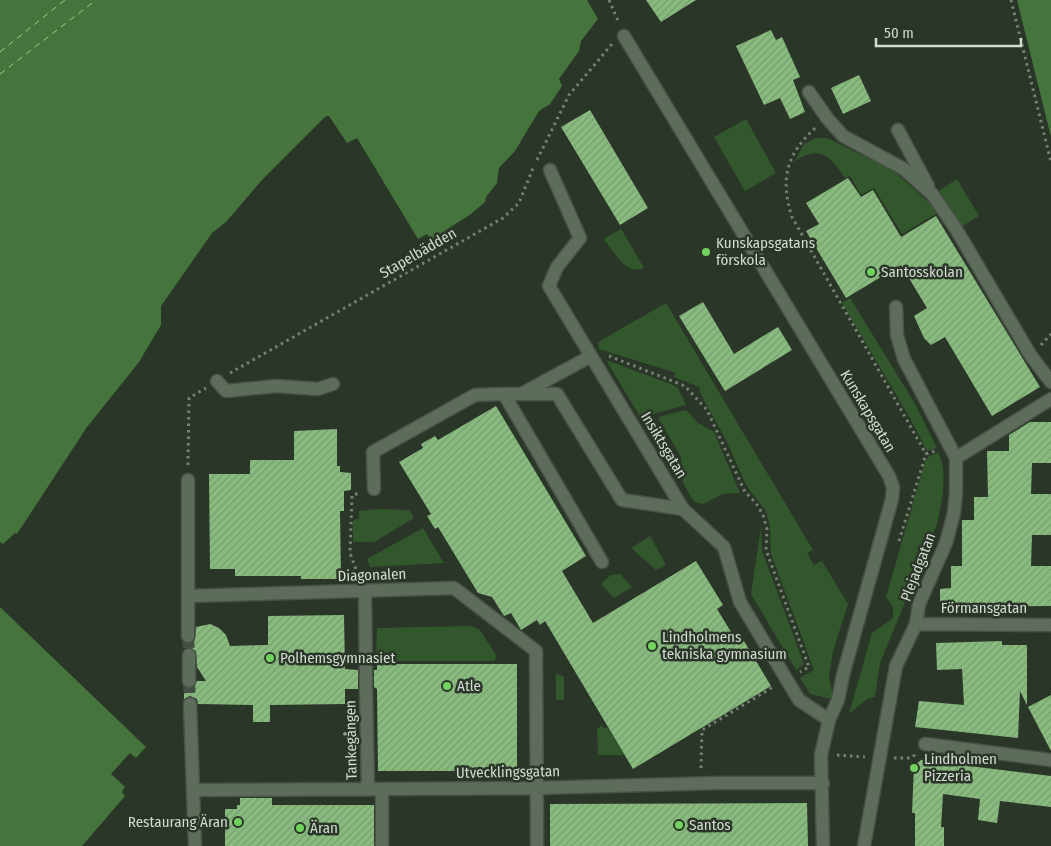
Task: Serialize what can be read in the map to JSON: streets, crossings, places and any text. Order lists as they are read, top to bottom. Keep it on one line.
{"streets":{"street":["Kunskapsgatan","Insiktsgatan","Plejadgatan","Diagonalen","Förmansgatan","Tankegången","Utvecklingsgatan"],"path":["Stapelbädden"]},"crossings":[["Stapelbädden","Kunskapsgatan"],["Kunskapsgatan","Insiktsgatan"],["Kunskapsgatan","Utvecklingsgatan"],["Plejadgatan","Förmansgatan"],["Diagonalen","Tankegången"],["Diagonalen","Utvecklingsgatan"],["Tankegången","Utvecklingsgatan"]],"places":["Kunskapsgatans förskola","Santosskolan","Lindholmens tekniska gymnasium","Polhemsgymnasiet","Atle","Lindholmen Pizzeria","Restaurang Äran","Santos","Äran"],"scale_bar":"50 m"}
